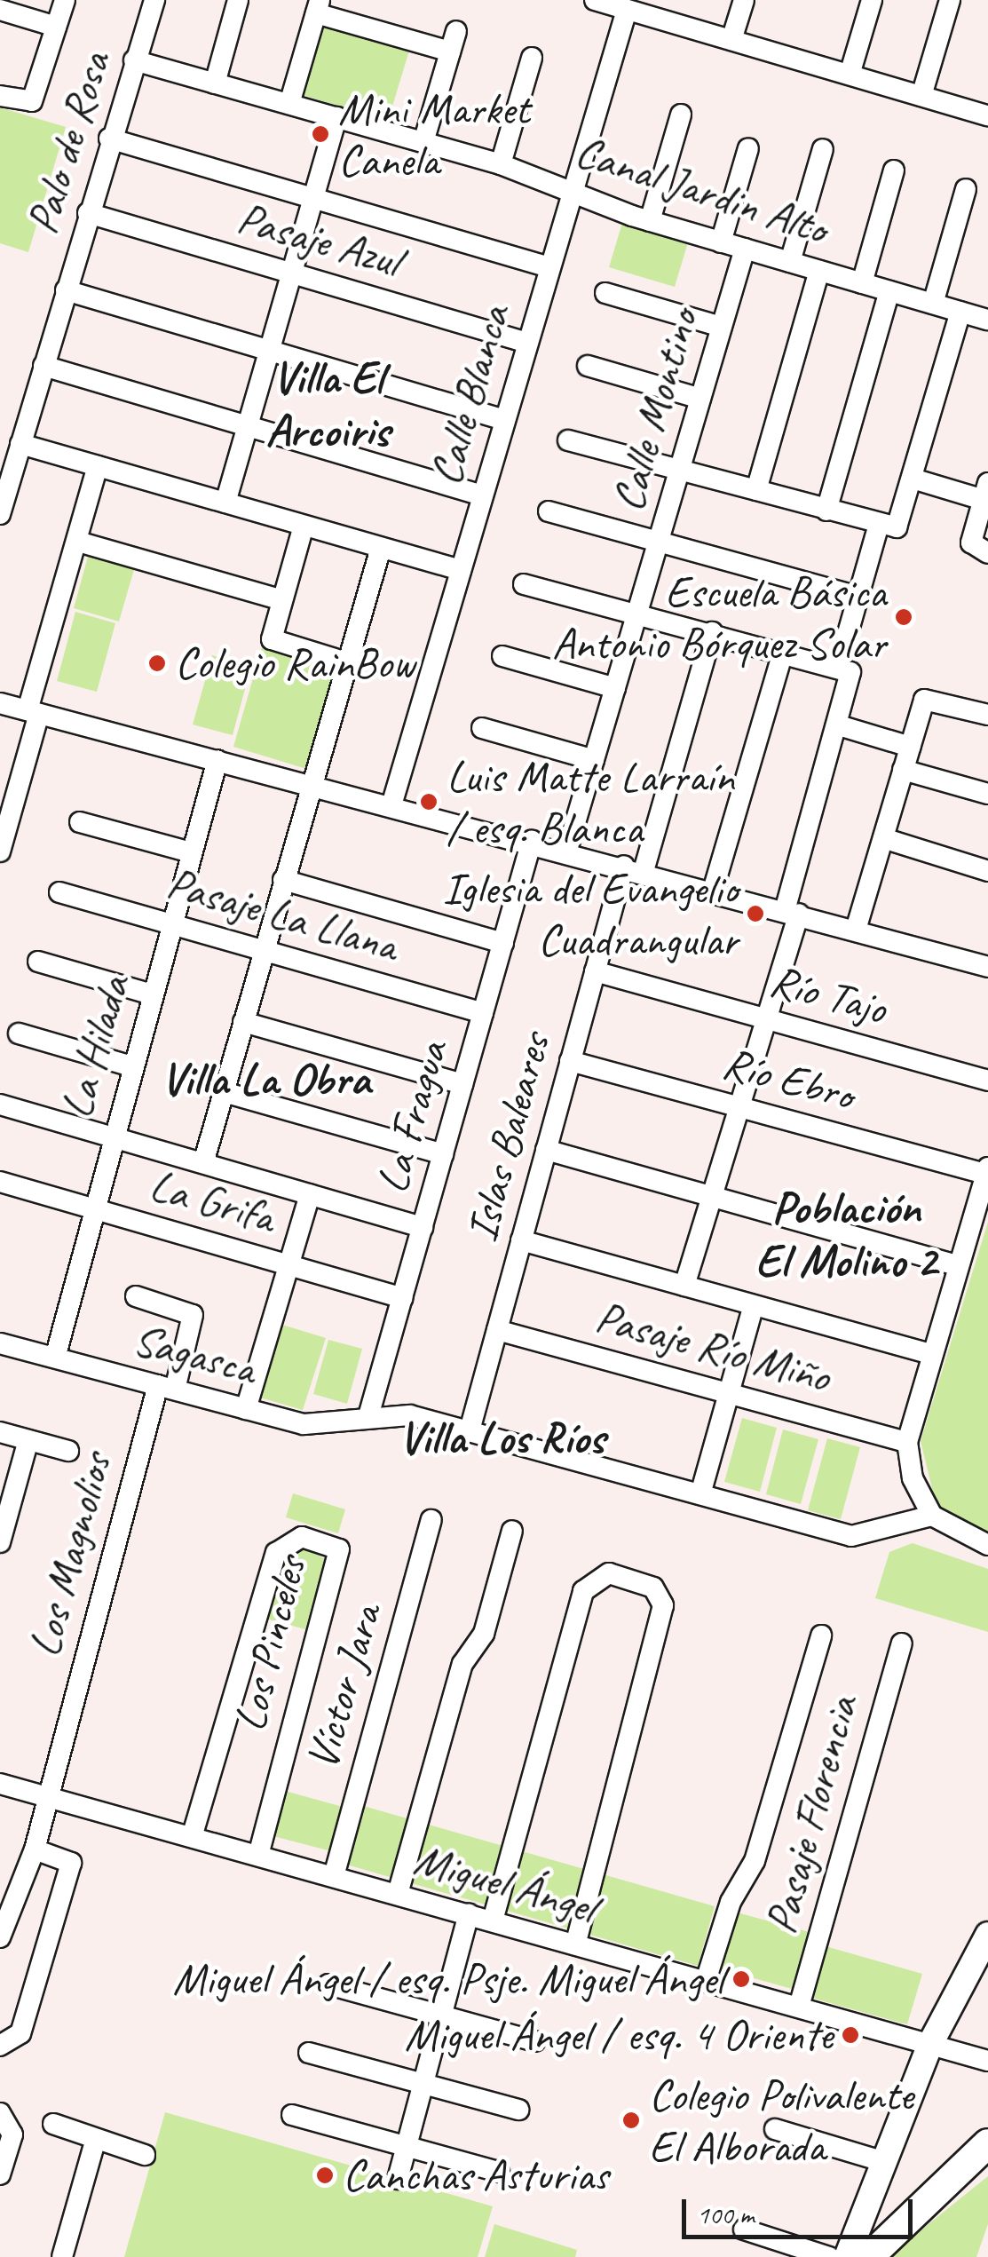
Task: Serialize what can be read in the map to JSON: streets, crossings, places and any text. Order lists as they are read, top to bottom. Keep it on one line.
{"streets":{"street":["Palo de Rosa","Canal Jardin Alto","Pasaje Azul","Calle Blanca","Calle Montino","Pasaje La Llana","Río Tajo","La Hilada","Río Ebro","La Fragua","Islas Baleares","La Grifa","Pasaje Río Miño","Sagasca","Los Magnolios","Los Pinceles","Víctor Jara","Pasaje Florencia","Miguel Ángel"]},"crossings":[["Palo de Rosa","Canal Jardin Alto"],["Palo de Rosa","Pasaje Azul"],["Canal Jardin Alto","Calle Blanca"],["Canal Jardin Alto","Calle Montino"],["Pasaje Azul","Calle Blanca"],["Pasaje La Llana","La Hilada"],["Pasaje La Llana","La Fragua"],["Río Tajo","Islas Baleares"],["La Hilada","La Grifa"],["La Hilada","Sagasca"],["Río Ebro","Islas Baleares"],["La Fragua","La Grifa"],["La Fragua","Sagasca"],["Islas Baleares","Pasaje Río Miño"],["Islas Baleares","Sagasca"],["Sagasca","Los Magnolios"],["Los Magnolios","Miguel Ángel"],["Los Pinceles","Miguel Ángel"],["Víctor Jara","Miguel Ángel"],["Pasaje Florencia","Miguel Ángel"]],"districts":["Villa El Arcoiris","Villa La Obra","Población El Molino 2","Villa Los Ríos"],"places":["Mini Market Canela","Escuela Básica Antonio Bórquez Solar","Colegio RainBow","Luis Matte Larraín / esq. Blanca","Iglesia del Evangelio Cuadrangular","Miguel Ángel / esq. Psje. Miguel Ángel","Miguel Ángel / esq. 4 Oriente","Colegio Polivalente El Alborada","Canchas Asturias"],"scale_bar":"100 m"}
